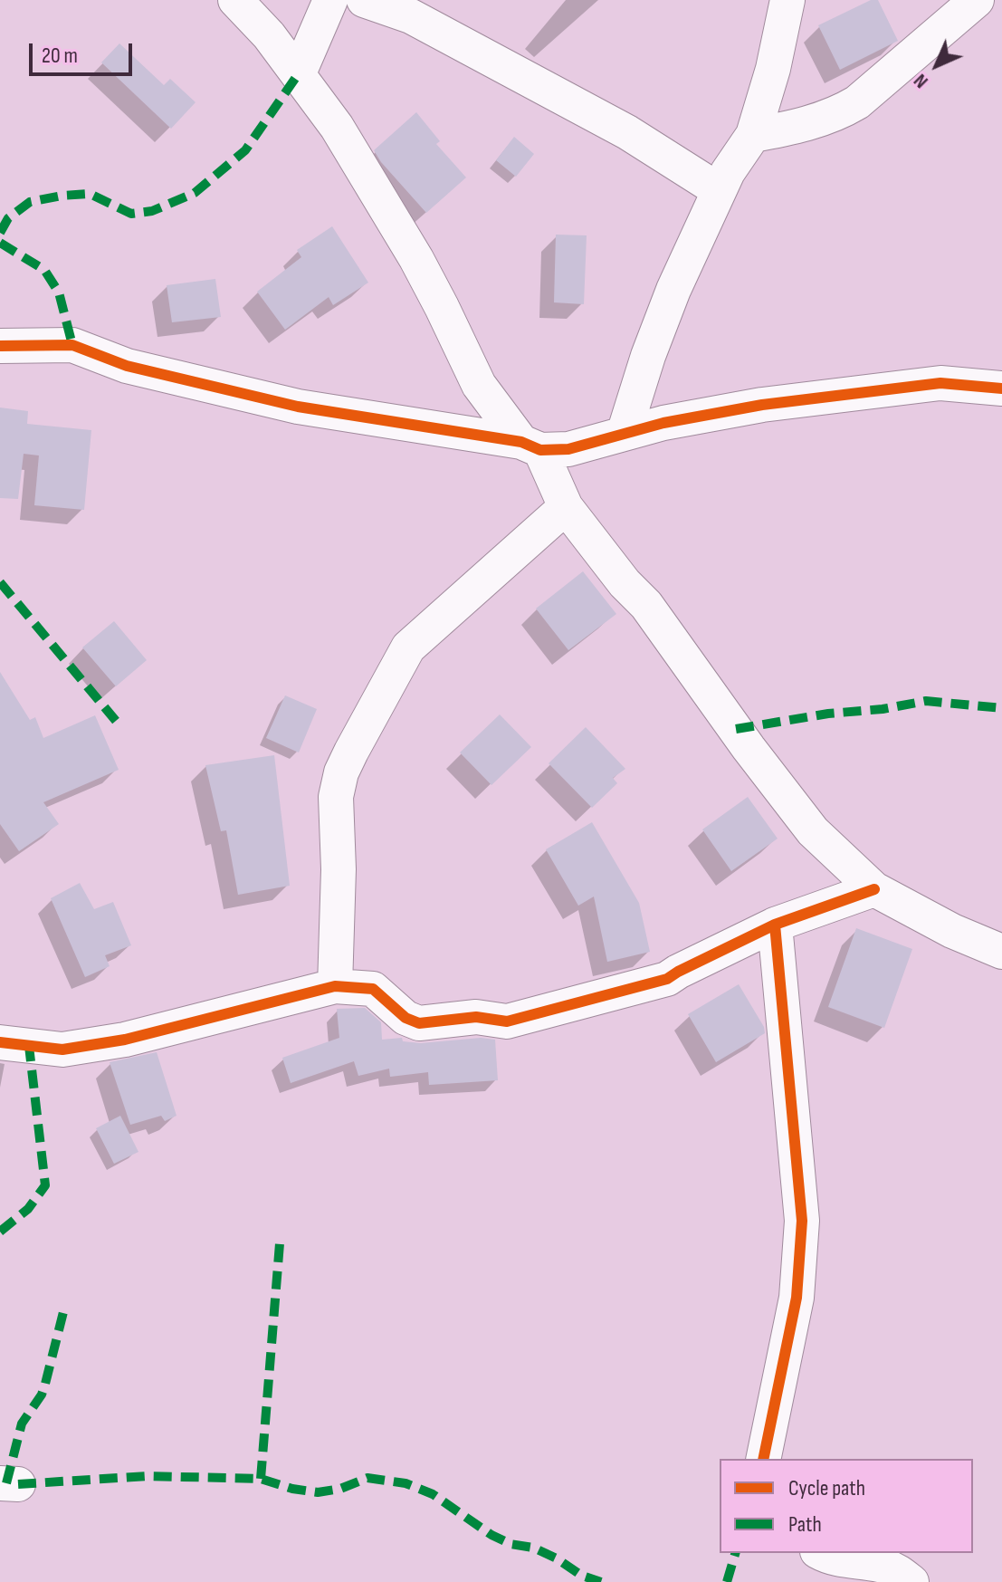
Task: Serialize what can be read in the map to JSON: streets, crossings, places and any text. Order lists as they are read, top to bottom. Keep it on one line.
{"legend":["Cycle path","Path"],"scale_bar":"20 m","north":"bottom left"}
